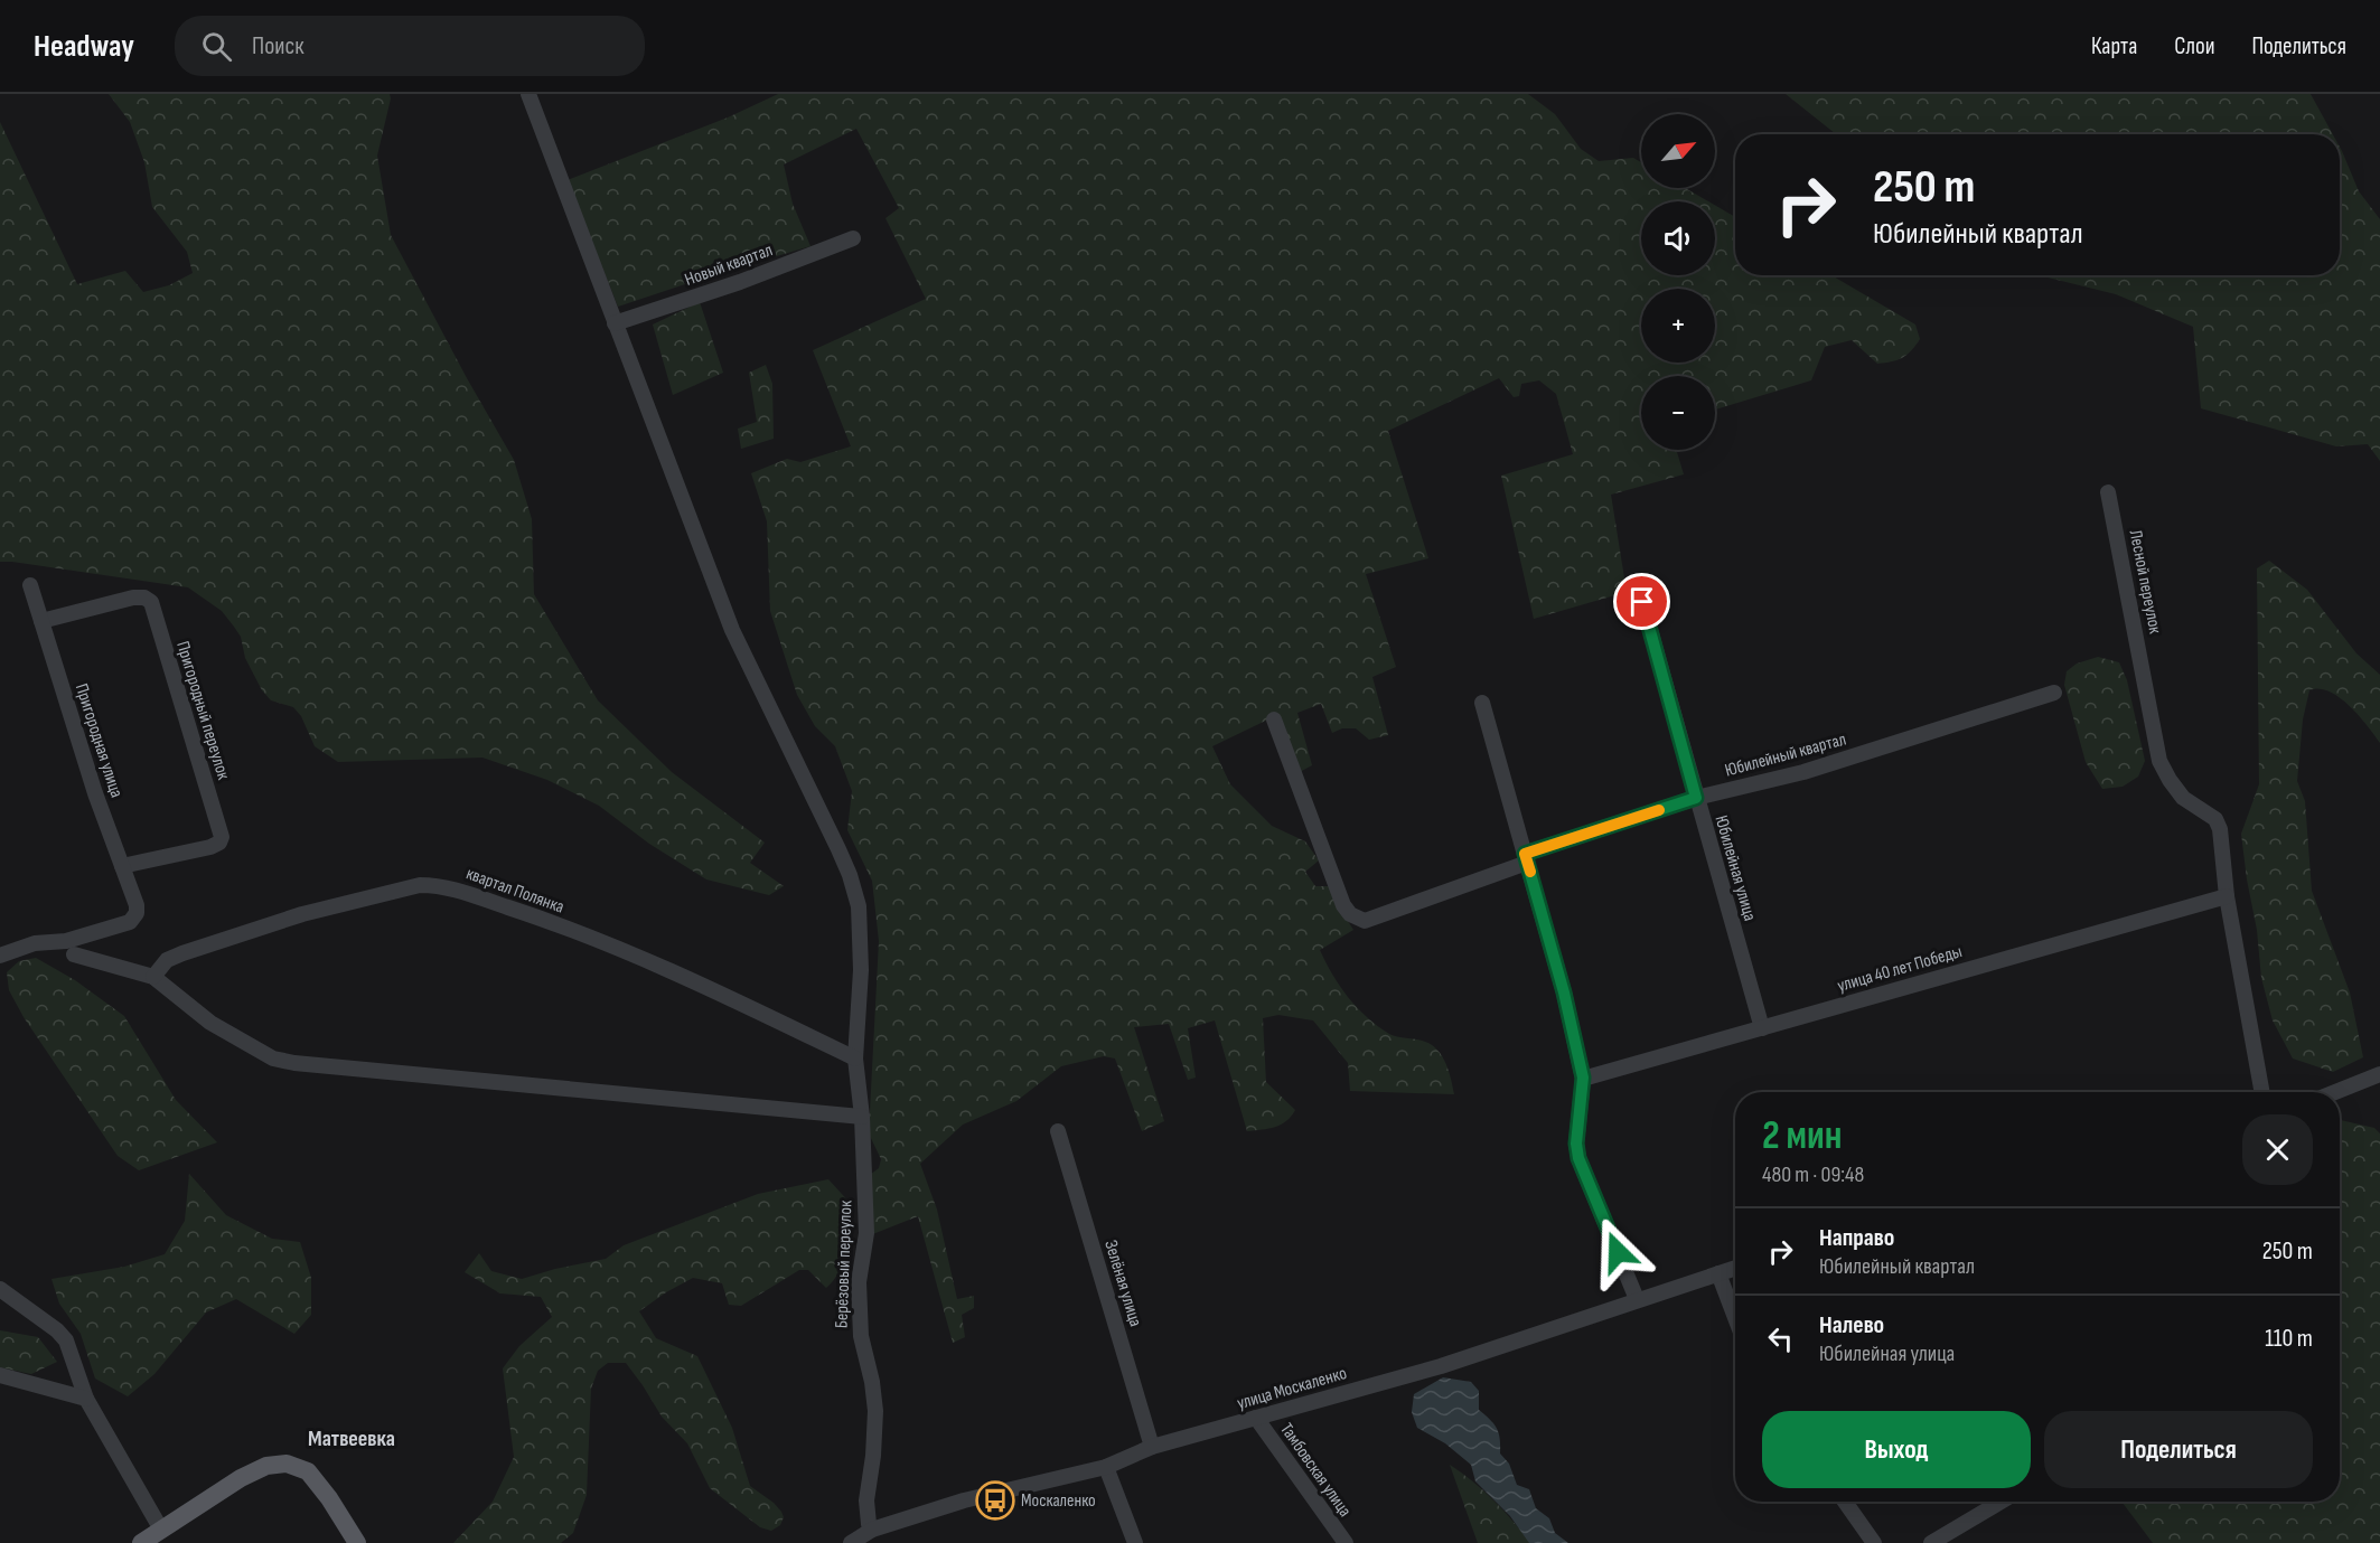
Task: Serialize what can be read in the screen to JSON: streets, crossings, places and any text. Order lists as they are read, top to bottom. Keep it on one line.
{"streets":{"street":["Новый квартал","Лесной переулок","Пригородный переулок","Пригородная улица","Юбилейный квартал","Юбилейная улица","квартал Полянка","улица 40 лет Победы","Берёзовый переулок","Зелёная улица","улица Москаленко","Тамбовская улица"]},"crossings":[["Новый квартал","Берёзовый переулок"],["Лесной переулок","улица 40 лет Победы"],["Пригородный переулок","Пригородная улица"],["Юбилейный квартал","Юбилейная улица"],["Юбилейная улица","улица 40 лет Победы"],["квартал Полянка","Берёзовый переулок"],["Берёзовый переулок","улица Москаленко"],["Зелёная улица","улица Москаленко"],["улица Москаленко","Тамбовская улица"]],"districts":["Матвеевка"],"places":{"bus stop":["Москаленко"]},"north":"top right","page":{"header":"Headway","search":"Поиск","nav":["Карта","Слои","Поделиться"],"map_buttons":["+","−"],"turn":["250 m","Юбилейный квартал"],"heading":["2 мин","480 m · 09:48"],"list":[{"name":"Направо","note":"Юбилейный квартал","value":"250 m"},{"name":"Налево","note":"Юбилейная улица","value":"110 m"}],"buttons":["Выход","Поделиться"]}}
